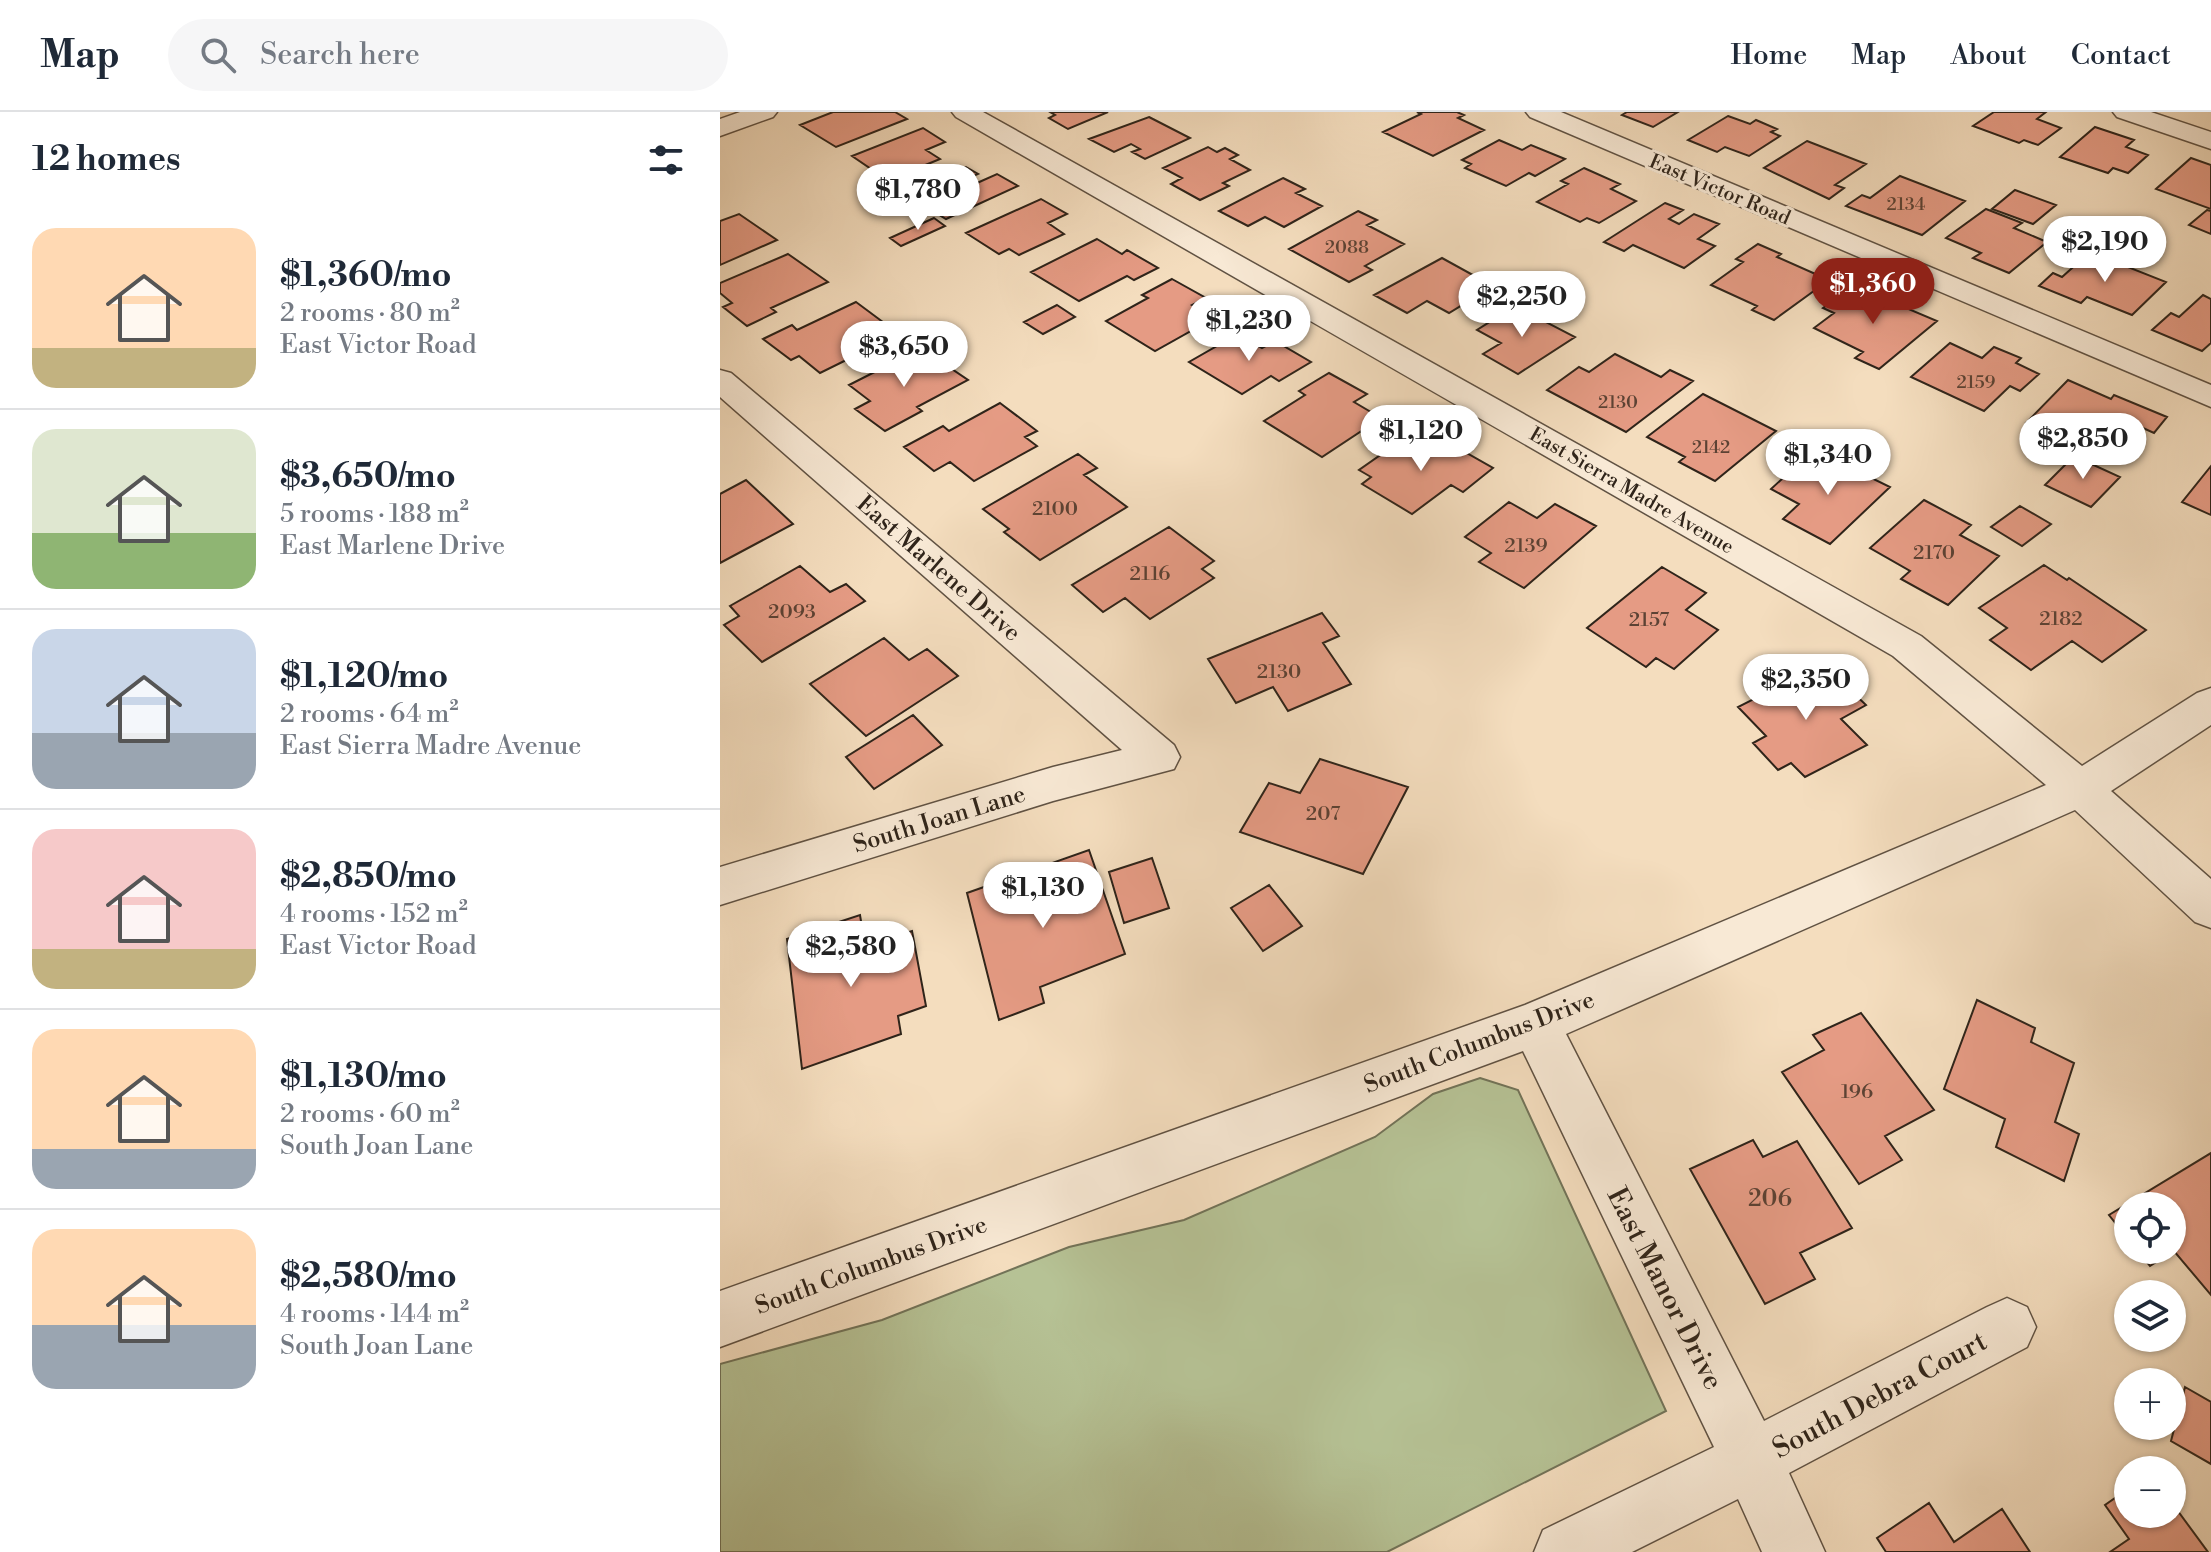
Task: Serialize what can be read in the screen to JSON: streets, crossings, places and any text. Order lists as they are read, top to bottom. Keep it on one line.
{"streets":{"street":["East Victor Road","East Sierra Madre Avenue","East Marlene Drive","South Joan Lane","South Columbus Drive","East Manor Drive","South Debra Court"]},"crossings":[["East Sierra Madre Avenue","South Columbus Drive"],["East Marlene Drive","South Joan Lane"],["South Columbus Drive","East Manor Drive"],["East Manor Drive","South Debra Court"]],"house_numbers":["2134","2088","2159","2130","2142","2100","2139","2170","2116","2093","2182","2157","2130","207","196","206"],"page":{"header":"Map","search":"Search here","nav":["Home","Map","About","Contact"],"heading":"12 homes","price":["$1,780","$2,190","$1,360","$2,250","$1,230","$3,650","$1,120","$2,850","$1,340","$2,350","$1,130","$2,580"],"list":[{"name":"$1,360/mo","note":"2 rooms · 80 m² · East Victor Road"},{"name":"$3,650/mo","note":"5 rooms · 188 m² · East Marlene Drive"},{"name":"$1,120/mo","note":"2 rooms · 64 m² · East Sierra Madre Avenue"},{"name":"$2,850/mo","note":"4 rooms · 152 m² · East Victor Road"},{"name":"$1,130/mo","note":"2 rooms · 60 m² · South Joan Lane"},{"name":"$2,580/mo","note":"4 rooms · 144 m² · South Joan Lane"}],"map_buttons":["+","−"]}}
